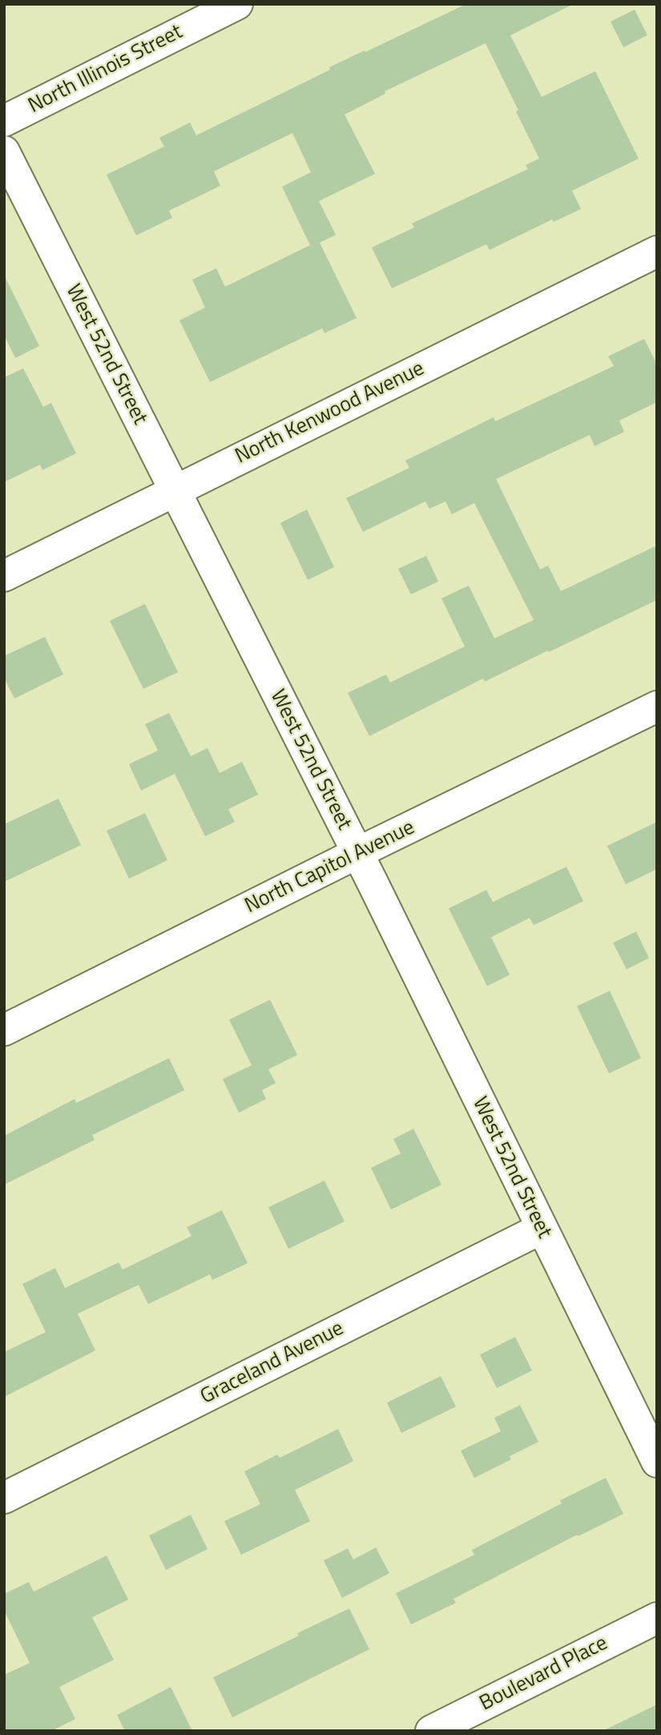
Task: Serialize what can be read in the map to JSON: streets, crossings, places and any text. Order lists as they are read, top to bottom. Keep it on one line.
{"streets":{"street":["North Illinois Street","West 52nd Street","North Kenwood Avenue","North Capitol Avenue","Graceland Avenue","Boulevard Place"]},"crossings":[["West 52nd Street","North Kenwood Avenue"],["West 52nd Street","North Capitol Avenue"],["West 52nd Street","Graceland Avenue"]]}
